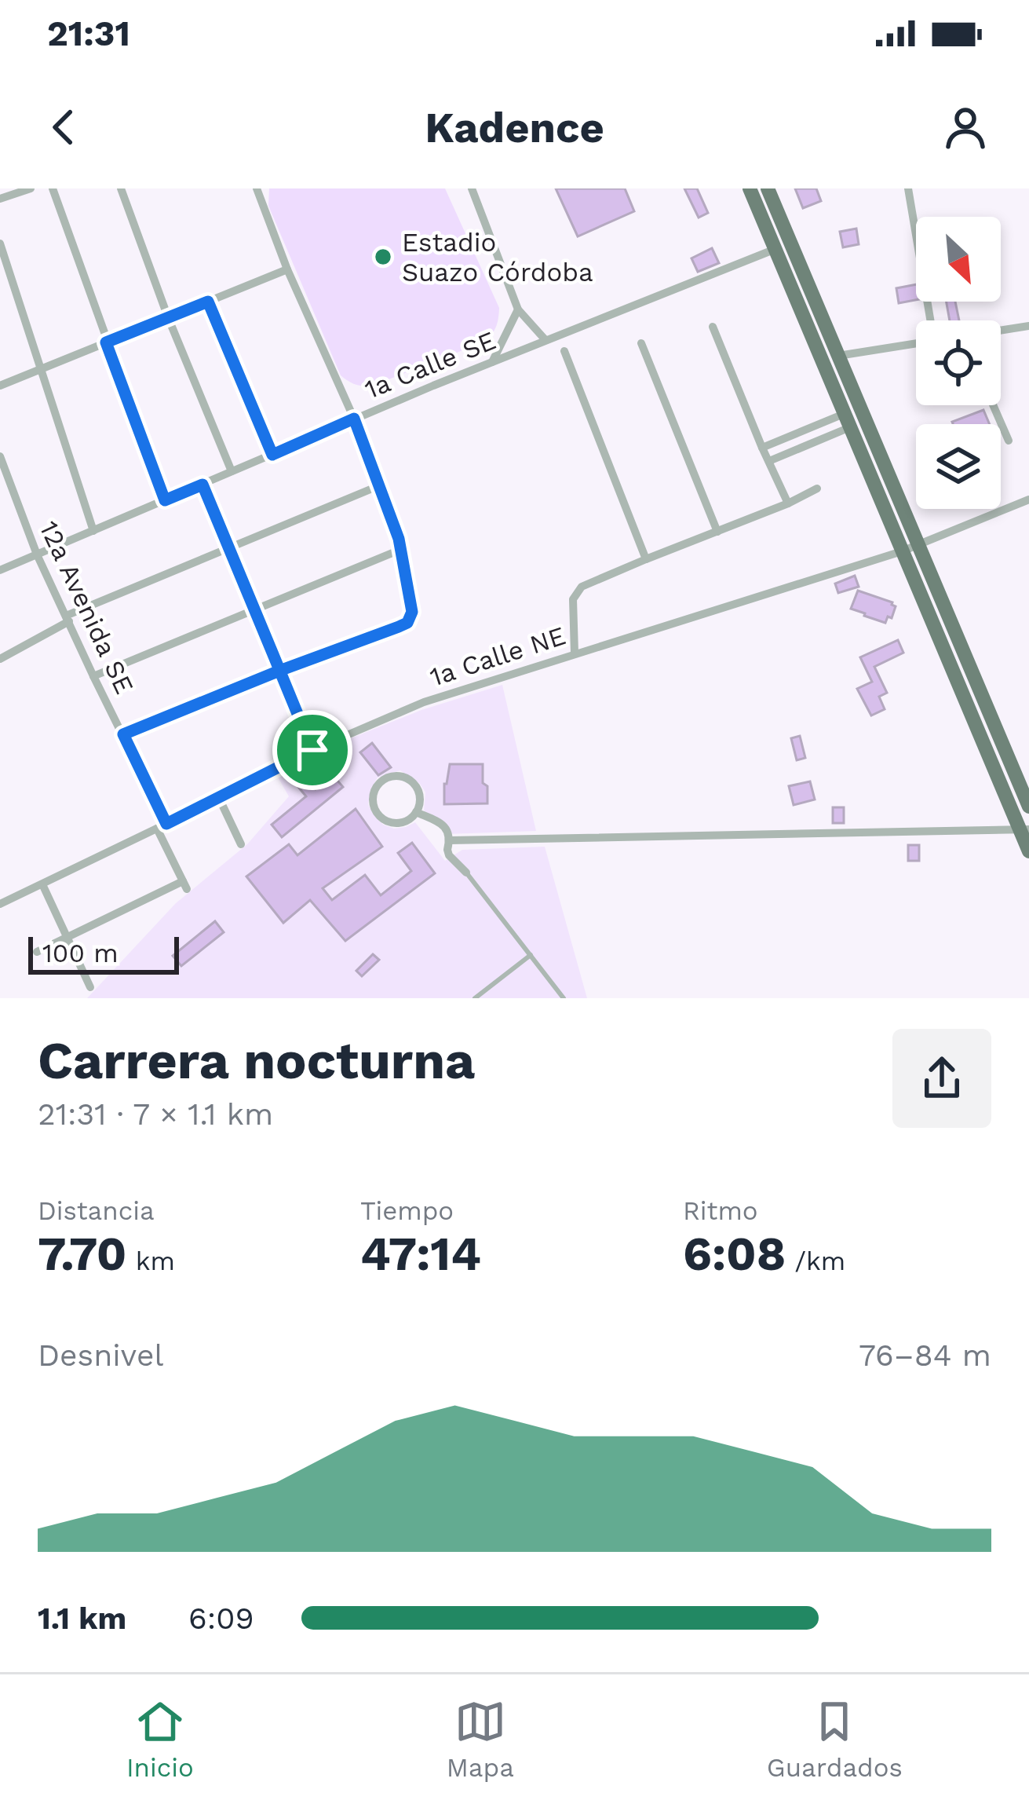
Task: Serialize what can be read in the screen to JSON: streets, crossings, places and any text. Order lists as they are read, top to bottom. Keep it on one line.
{"streets":{"street":["1a Calle SE","12a Avenida SE","1a Calle NE"]},"crossings":[["1a Calle SE","12a Avenida SE"],["12a Avenida SE","1a Calle NE"]],"places":["Estadio Suazo Córdoba"],"scale_bar":"100 m","north":"bottom right","page":{"status":"21:31","header":"Kadence","scale":"100 m","heading":["Carrera nocturna","21:31 · 7 × 1.1 km"],"stats":[["Distancia","7.70 km"],["Tiempo","47:14"],["Ritmo","6:08 /km"]],"chart":["Desnivel","76–84 m"],"list":[{"name":"1.1 km","note":"6:09"}],"tabs":["Inicio","Mapa","Guardados"]}}
